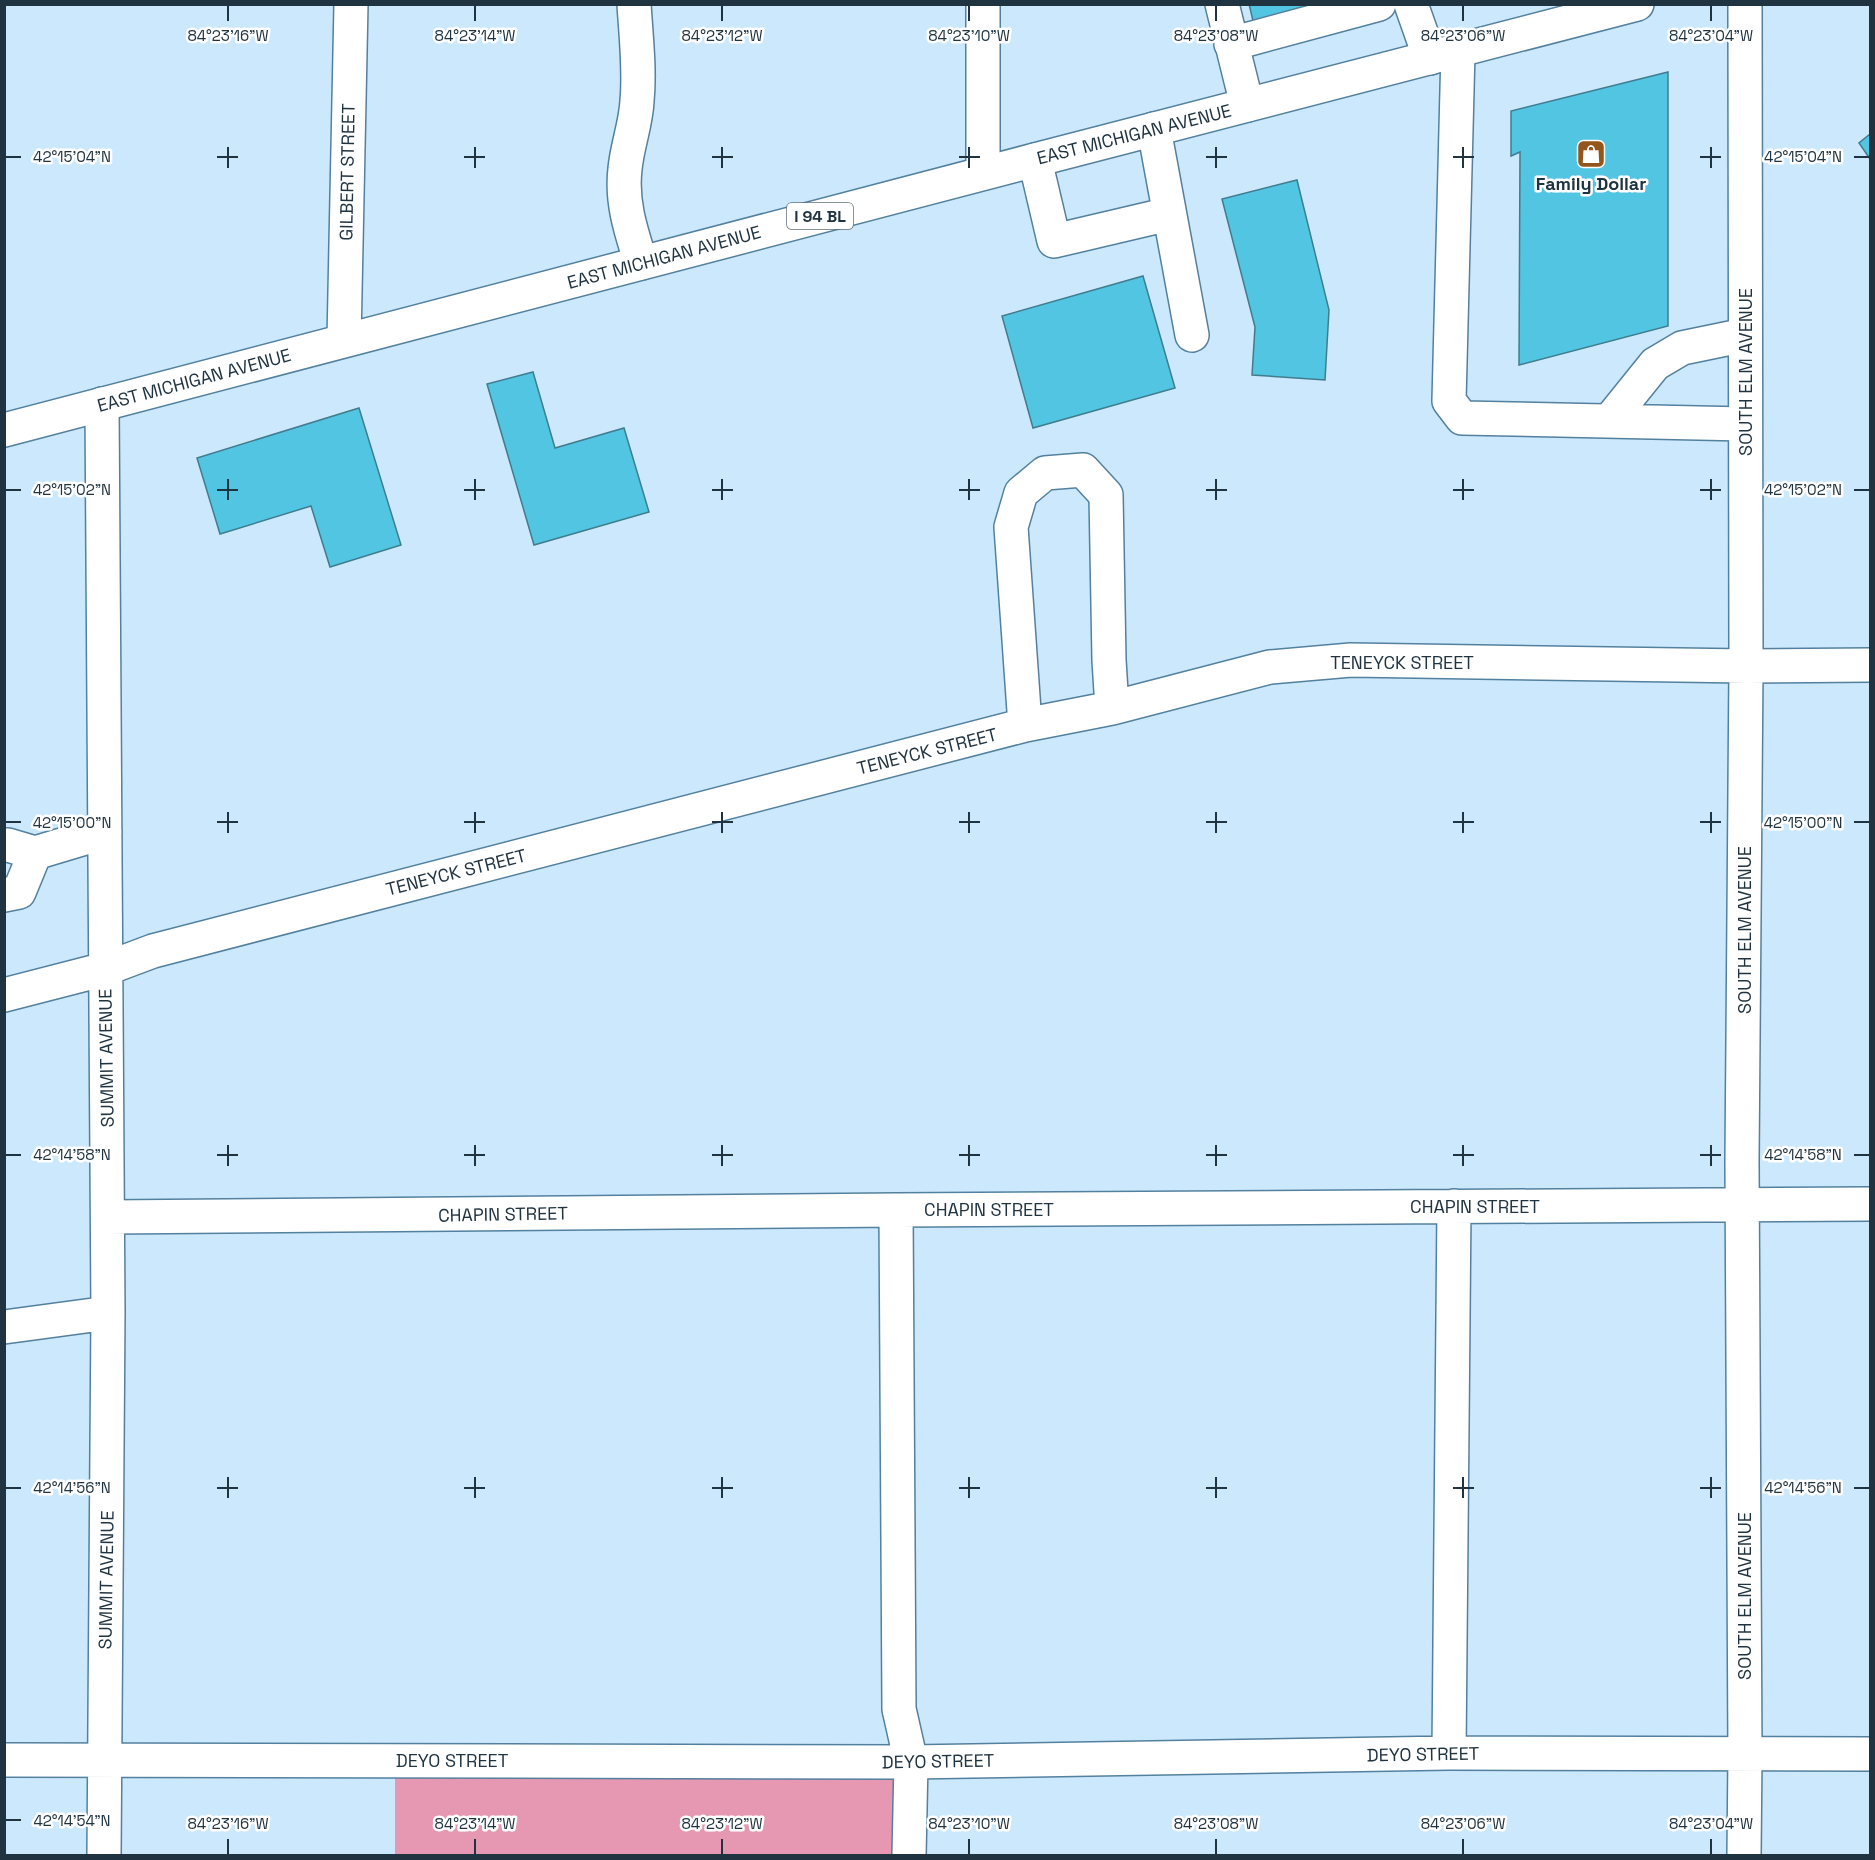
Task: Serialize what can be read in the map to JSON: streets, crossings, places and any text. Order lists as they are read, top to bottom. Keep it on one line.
{"streets":{"street":["EAST MICHIGAN AVENUE","GILBERT STREET","I 94 BL","SOUTH ELM AVENUE","TENEYCK STREET","SUMMIT AVENUE","CHAPIN STREET","DEYO STREET"]},"crossings":[["EAST MICHIGAN AVENUE","GILBERT STREET"],["EAST MICHIGAN AVENUE","SUMMIT AVENUE"],["SOUTH ELM AVENUE","TENEYCK STREET"],["SOUTH ELM AVENUE","CHAPIN STREET"],["SOUTH ELM AVENUE","DEYO STREET"],["TENEYCK STREET","SUMMIT AVENUE"],["SUMMIT AVENUE","CHAPIN STREET"],["SUMMIT AVENUE","DEYO STREET"]],"places":{"shop":["Family Dollar"]},"coordinates":["84°23'16\"W","84°23'14\"W","84°23'12\"W","84°23'10\"W","84°23'08\"W","84°23'06\"W","84°23'04\"W","42°15'04\"N","42°15'02\"N","42°15'00\"N","42°14'58\"N","42°14'56\"N","42°14'54\"N"]}
